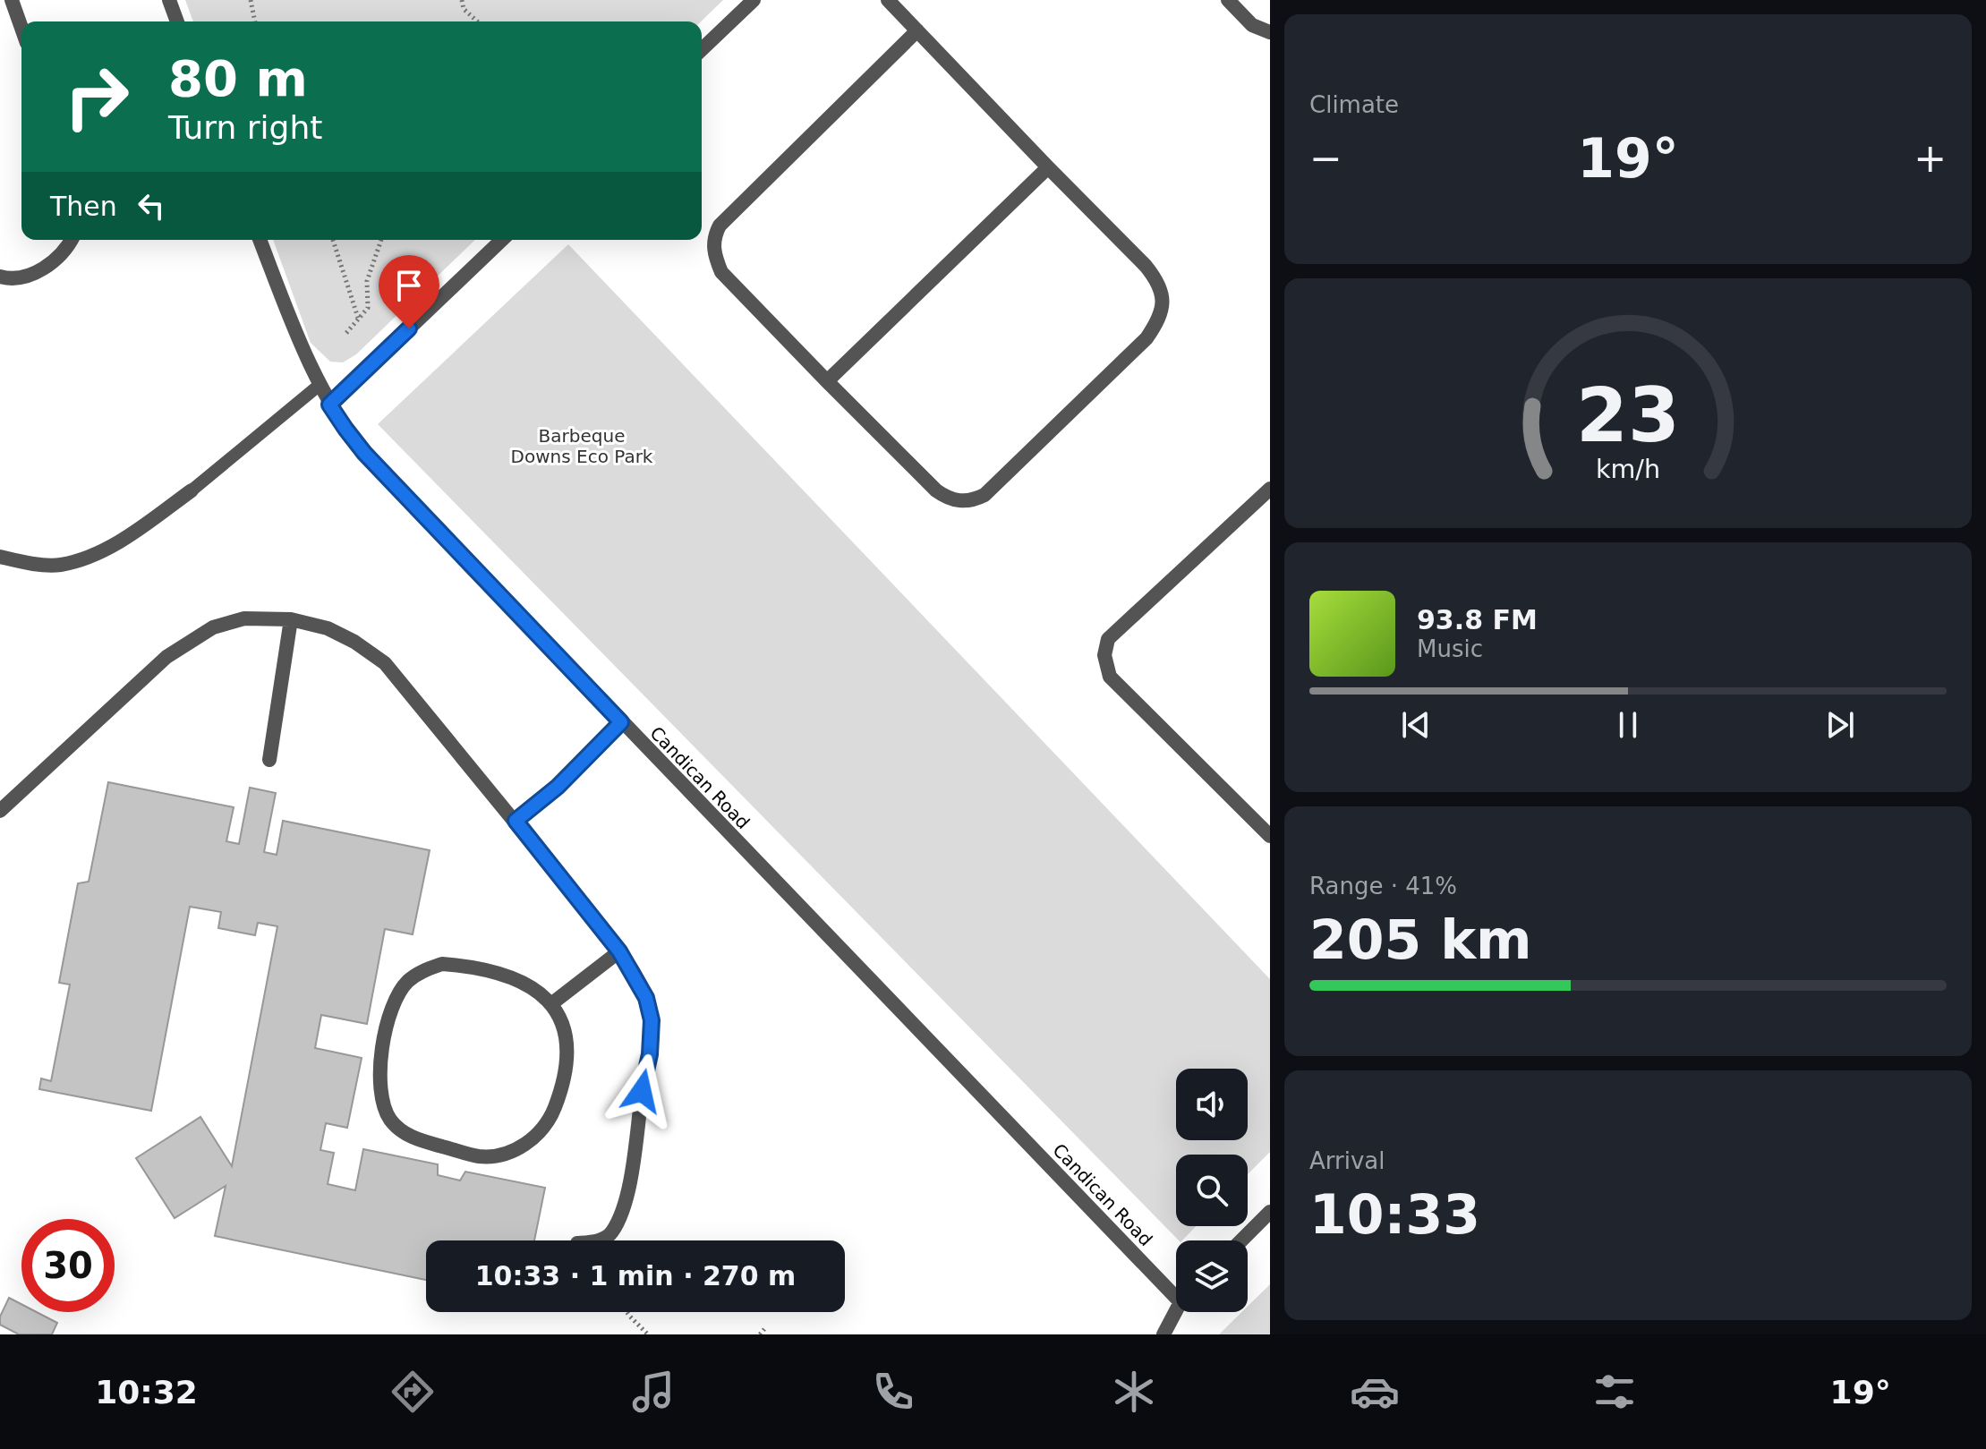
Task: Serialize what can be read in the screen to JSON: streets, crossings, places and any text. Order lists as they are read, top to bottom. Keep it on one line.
{"streets":{"street":["Candican Road"]},"parks":["Barbeque Downs Eco Park"],"page":{"tile":["Climate",["Range · 41%","205 km"],["Arrival","10:33"]],"turn":["80 m","Turn right"],"heat":["−","19°","+"],"then":"Then","song":["93.8 FM","Music"],"limit":"30","trip":"10:33 · 1 min · 270 m","tabs":["10:32","19°"],"gauge":["23","km/h"]}}
